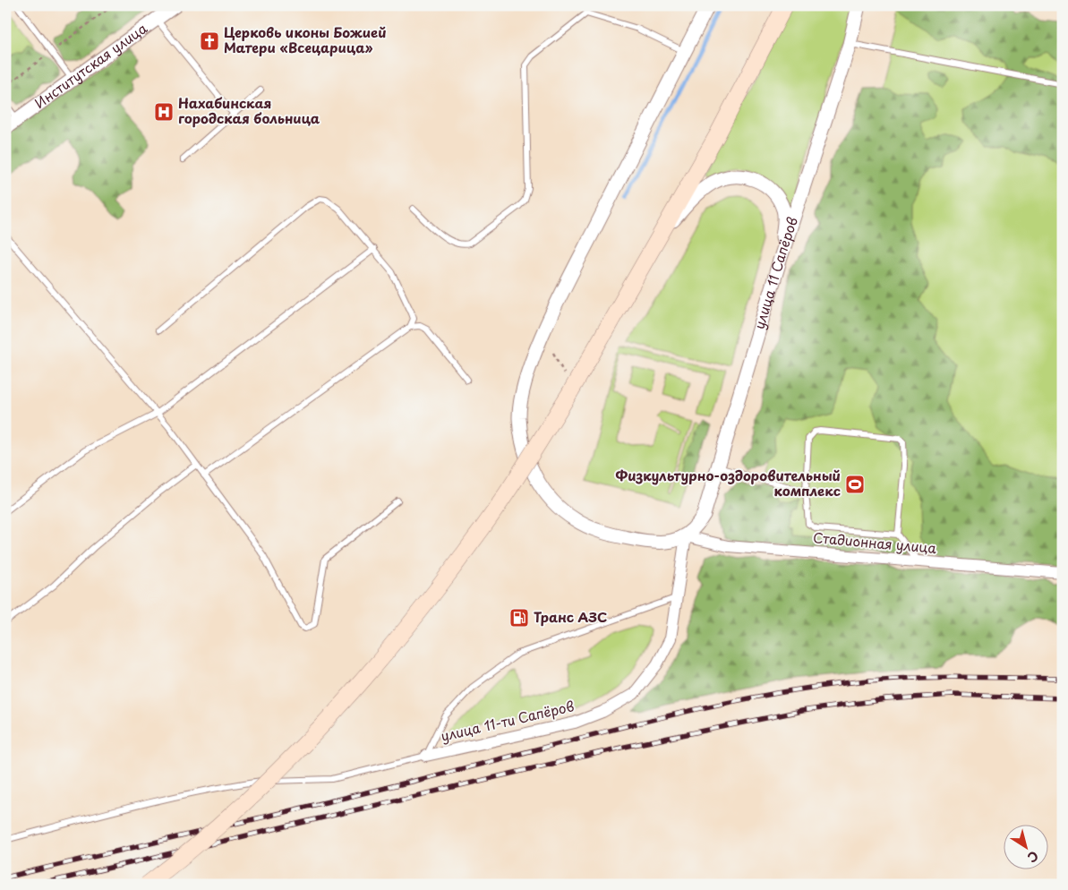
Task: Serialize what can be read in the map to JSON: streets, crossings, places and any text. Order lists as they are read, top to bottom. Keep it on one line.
{"streets":{"street":["Институтская улица","улица 11 Сапёров","Стадионная улица","улица 11-ти Сапёров"]},"crossings":[["улица 11 Сапёров","Стадионная улица"],["улица 11 Сапёров","улица 11-ти Сапёров"],["Стадионная улица","улица 11-ти Сапёров"]],"places":{"church":["Церковь иконы Божией Матери «Всецарица»"],"hospital":["Нахабинская городская больница"],"sports":["Физкультурно-оздоровительный комплекс"],"fuel station":["Транс АЗС"]},"north":"bottom right"}
